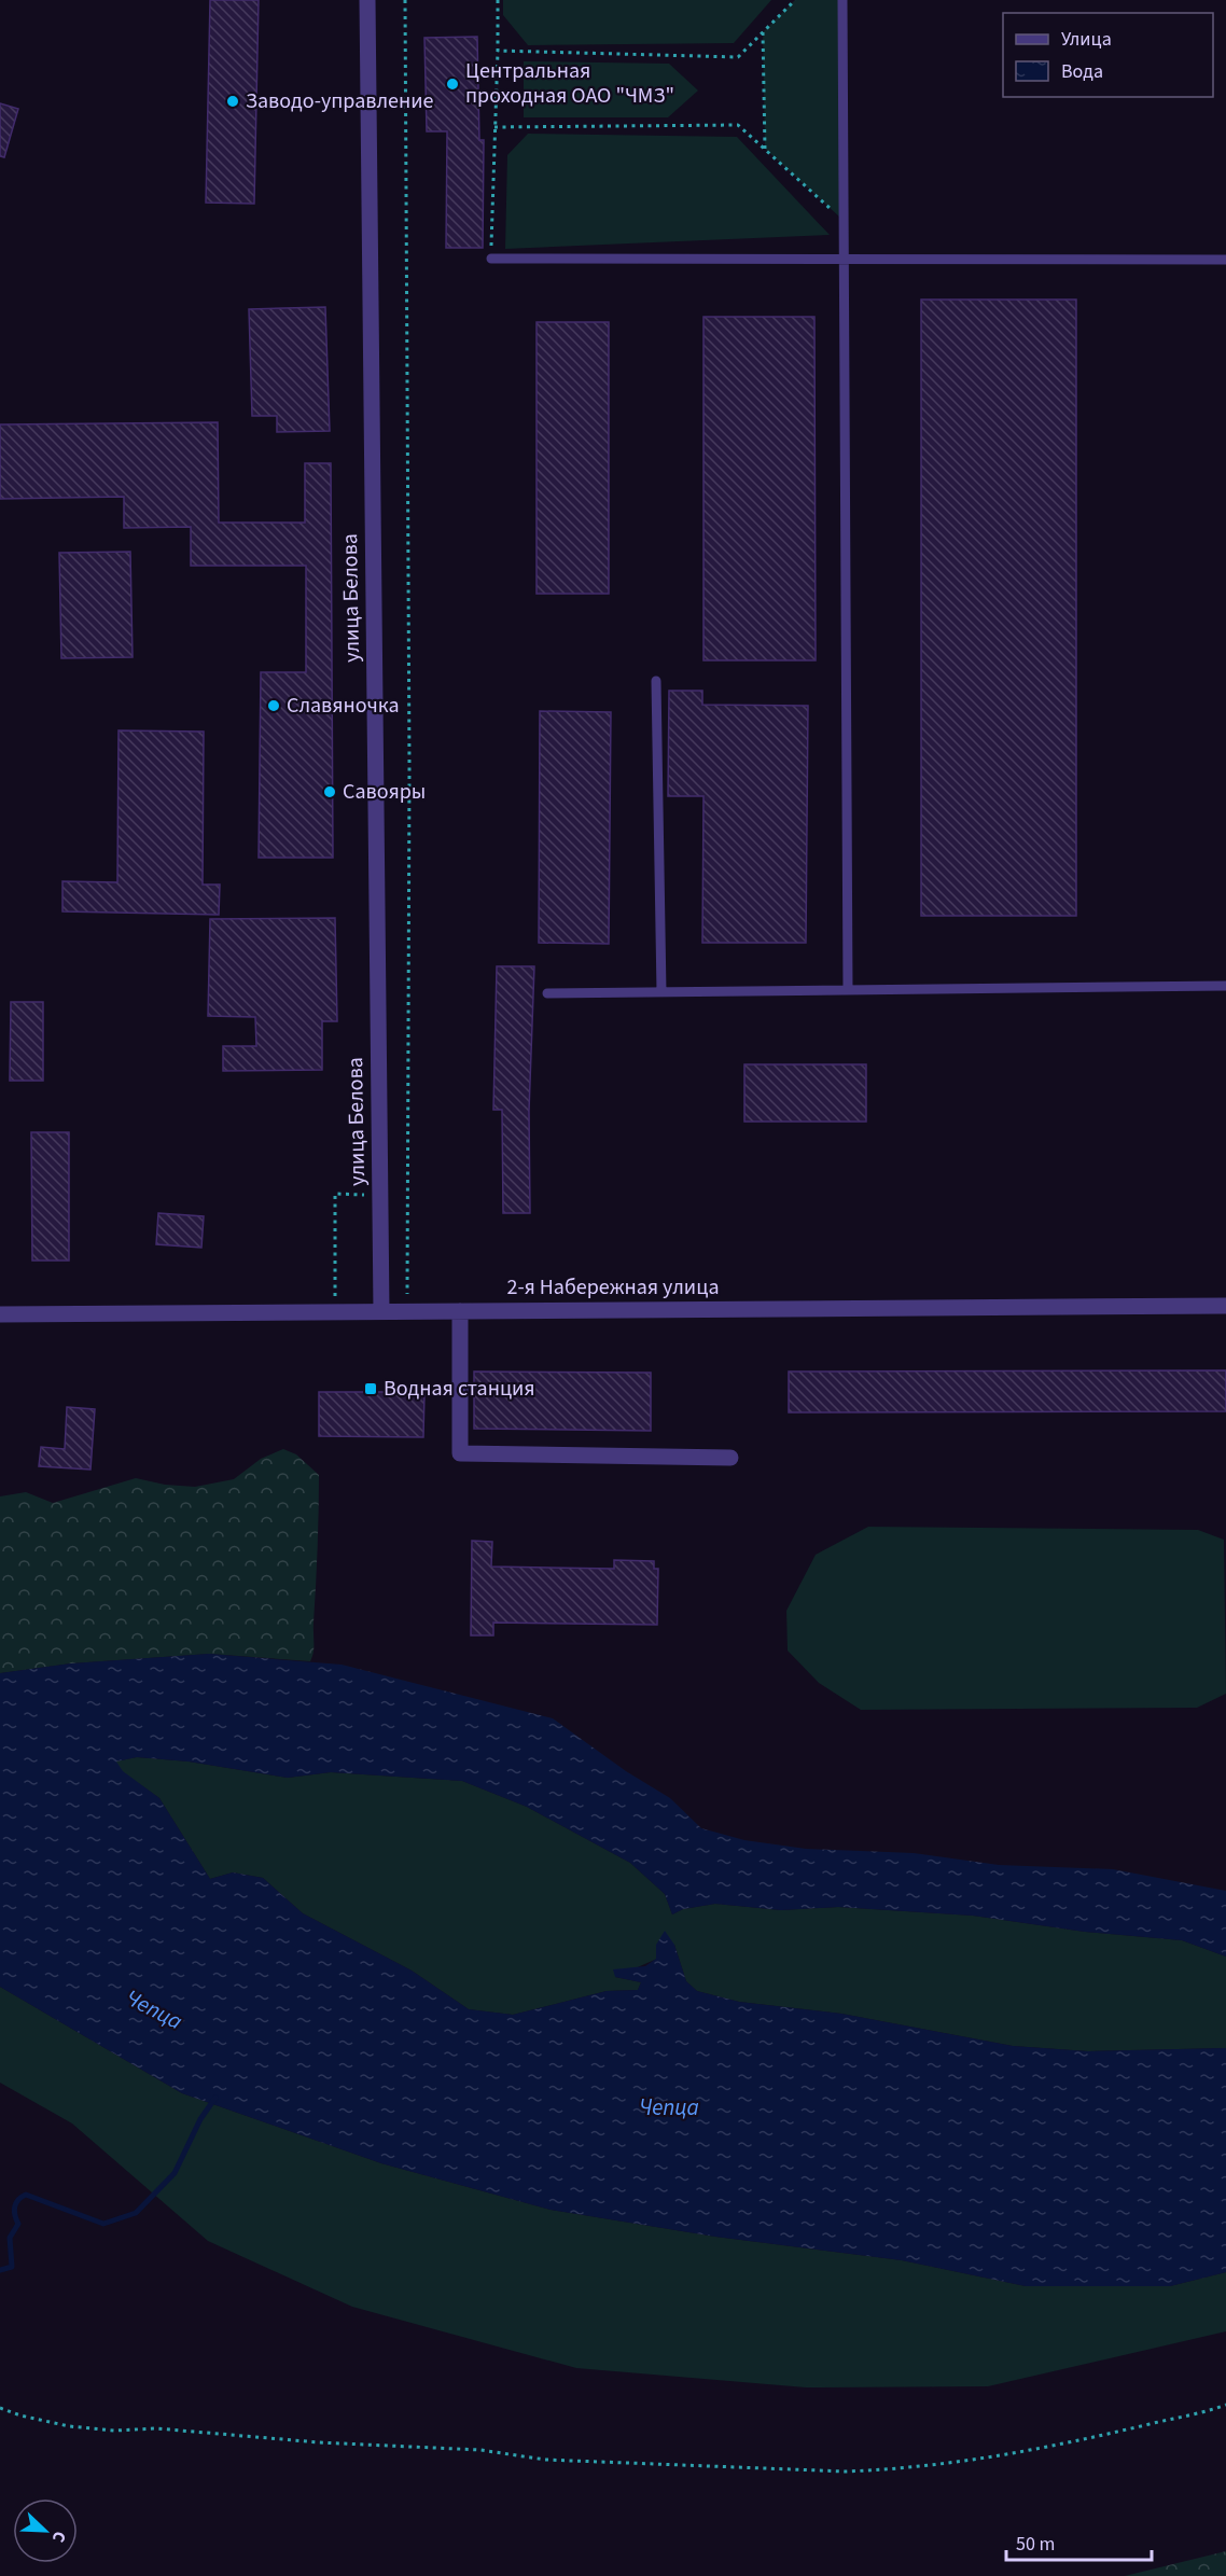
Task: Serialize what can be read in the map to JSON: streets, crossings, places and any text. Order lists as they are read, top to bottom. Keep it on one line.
{"streets":{"street":["улица Белова","2-я Набережная улица"]},"crossings":[["улица Белова","2-я Набережная улица"]],"water":["Чепца"],"places":{"other":["Центральная проходная ОАО \"ЧМЗ\"","Заводо-управление","Славяночка","Савояры"],"transit":["Водная станция"]},"legend":["Улица","Вода"],"scale_bar":"50 m","north":"bottom right"}
